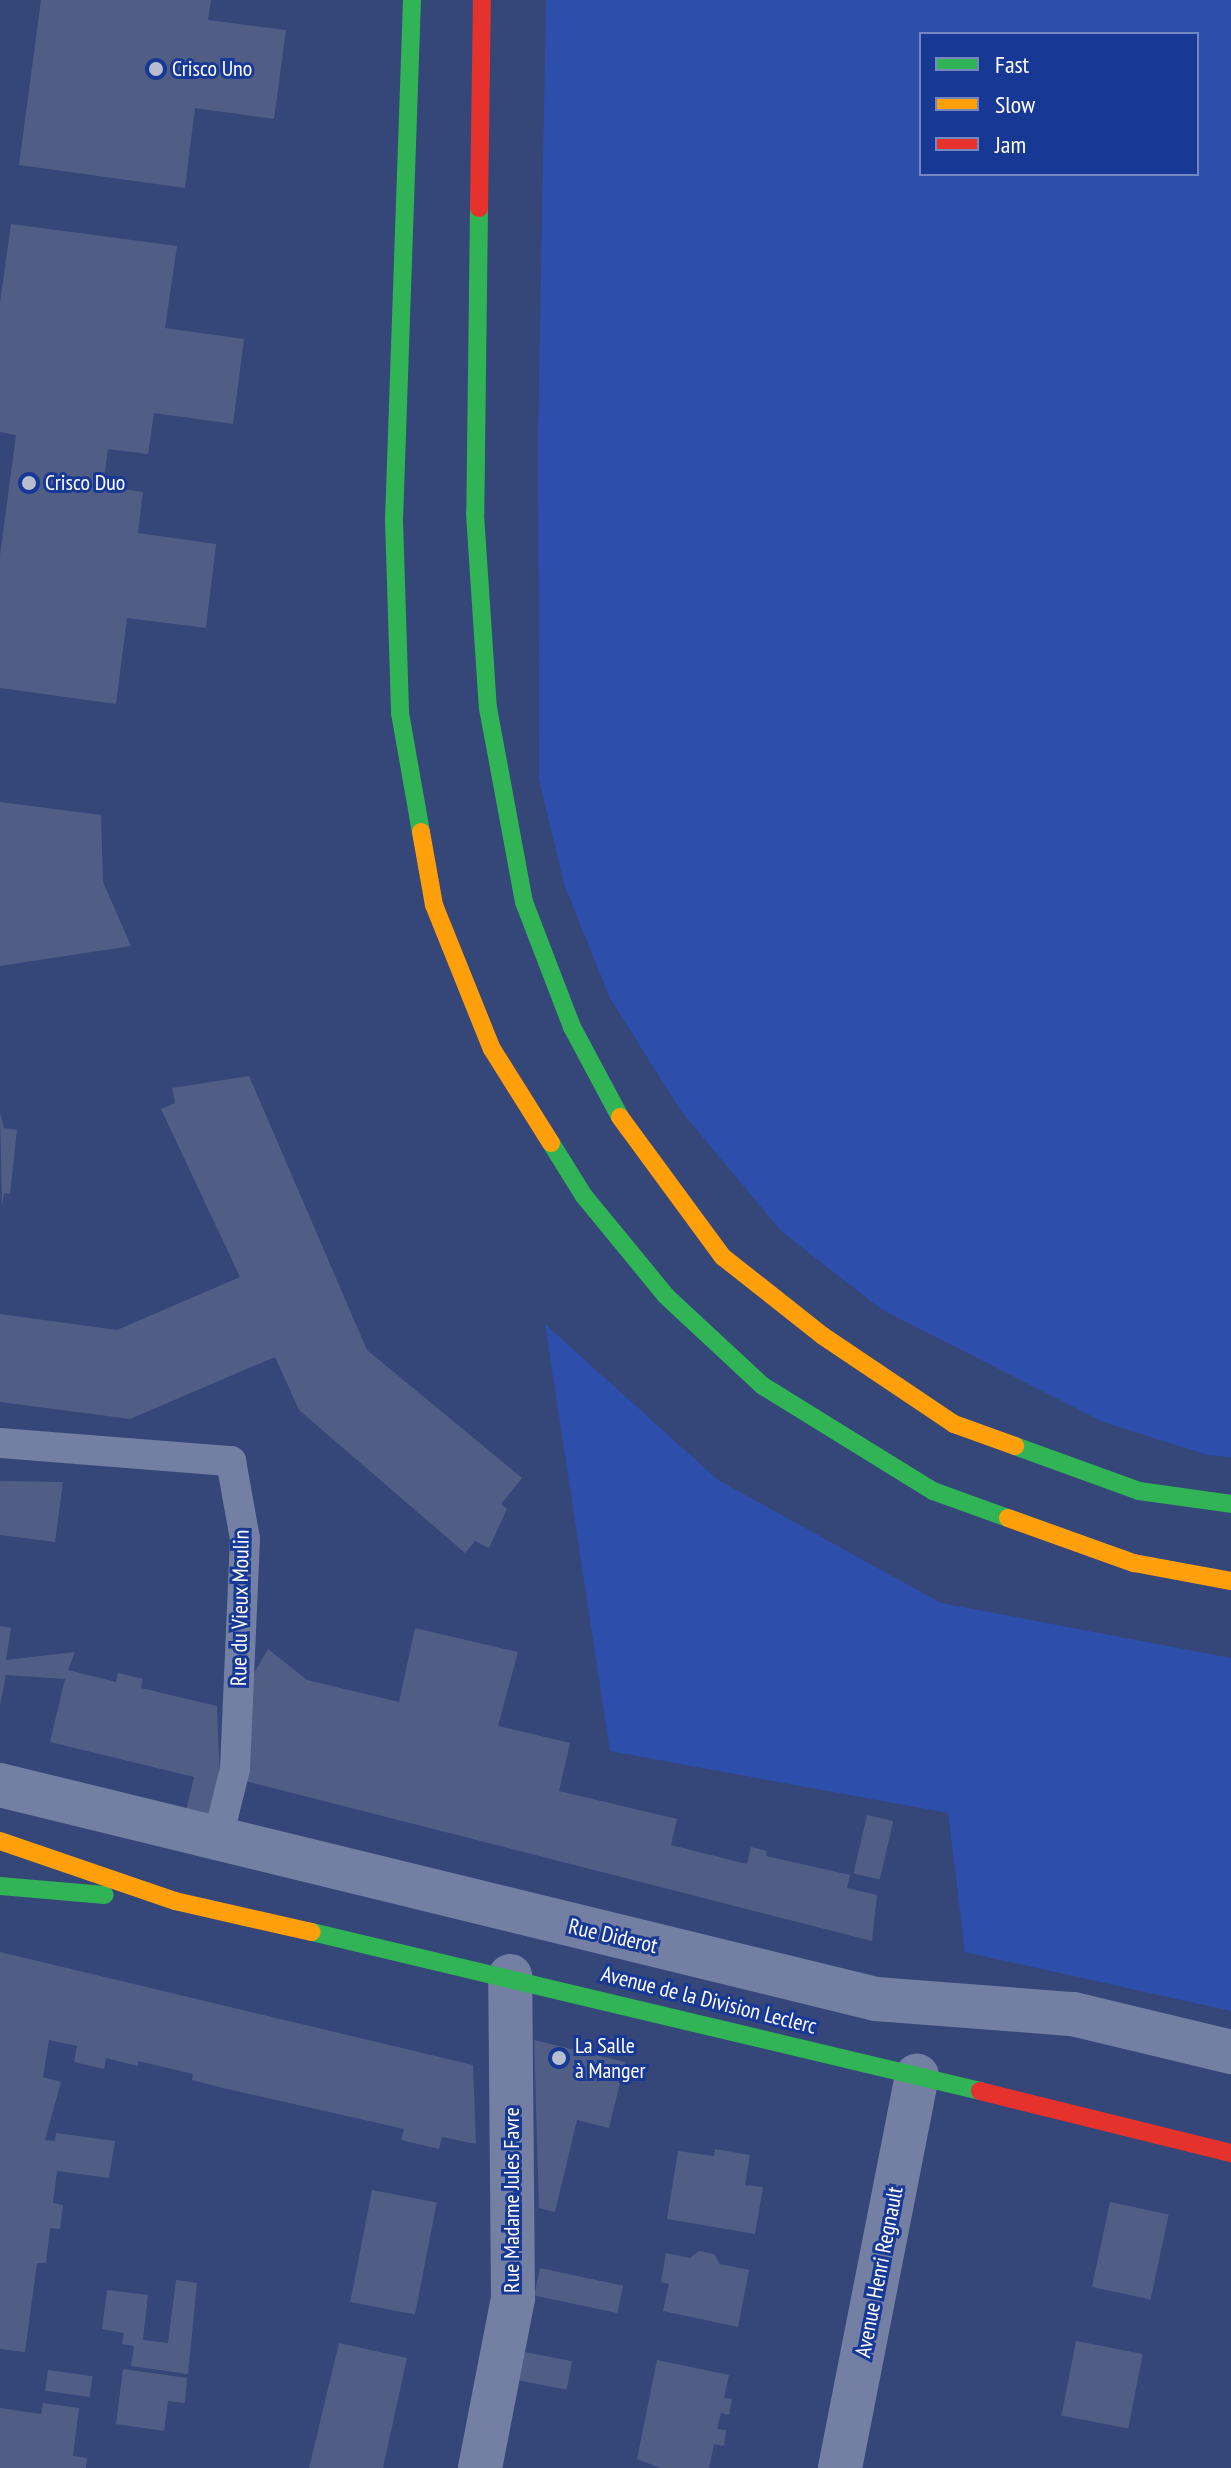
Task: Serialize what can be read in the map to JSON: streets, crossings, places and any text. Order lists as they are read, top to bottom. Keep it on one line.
{"streets":{"main road":["Avenue de la Division Leclerc"],"street":["Rue Diderot","Rue Madame Jules Favre","Avenue Henri Regnault"],"lane":["Rue du Vieux Moulin"]},"crossings":[["Rue du Vieux Moulin","Rue Diderot"],["Avenue de la Division Leclerc","Rue Madame Jules Favre"],["Avenue de la Division Leclerc","Avenue Henri Regnault"]],"places":["Crisco Uno","Crisco Duo","La Salle à Manger"],"legend":["Fast","Slow","Jam"]}
